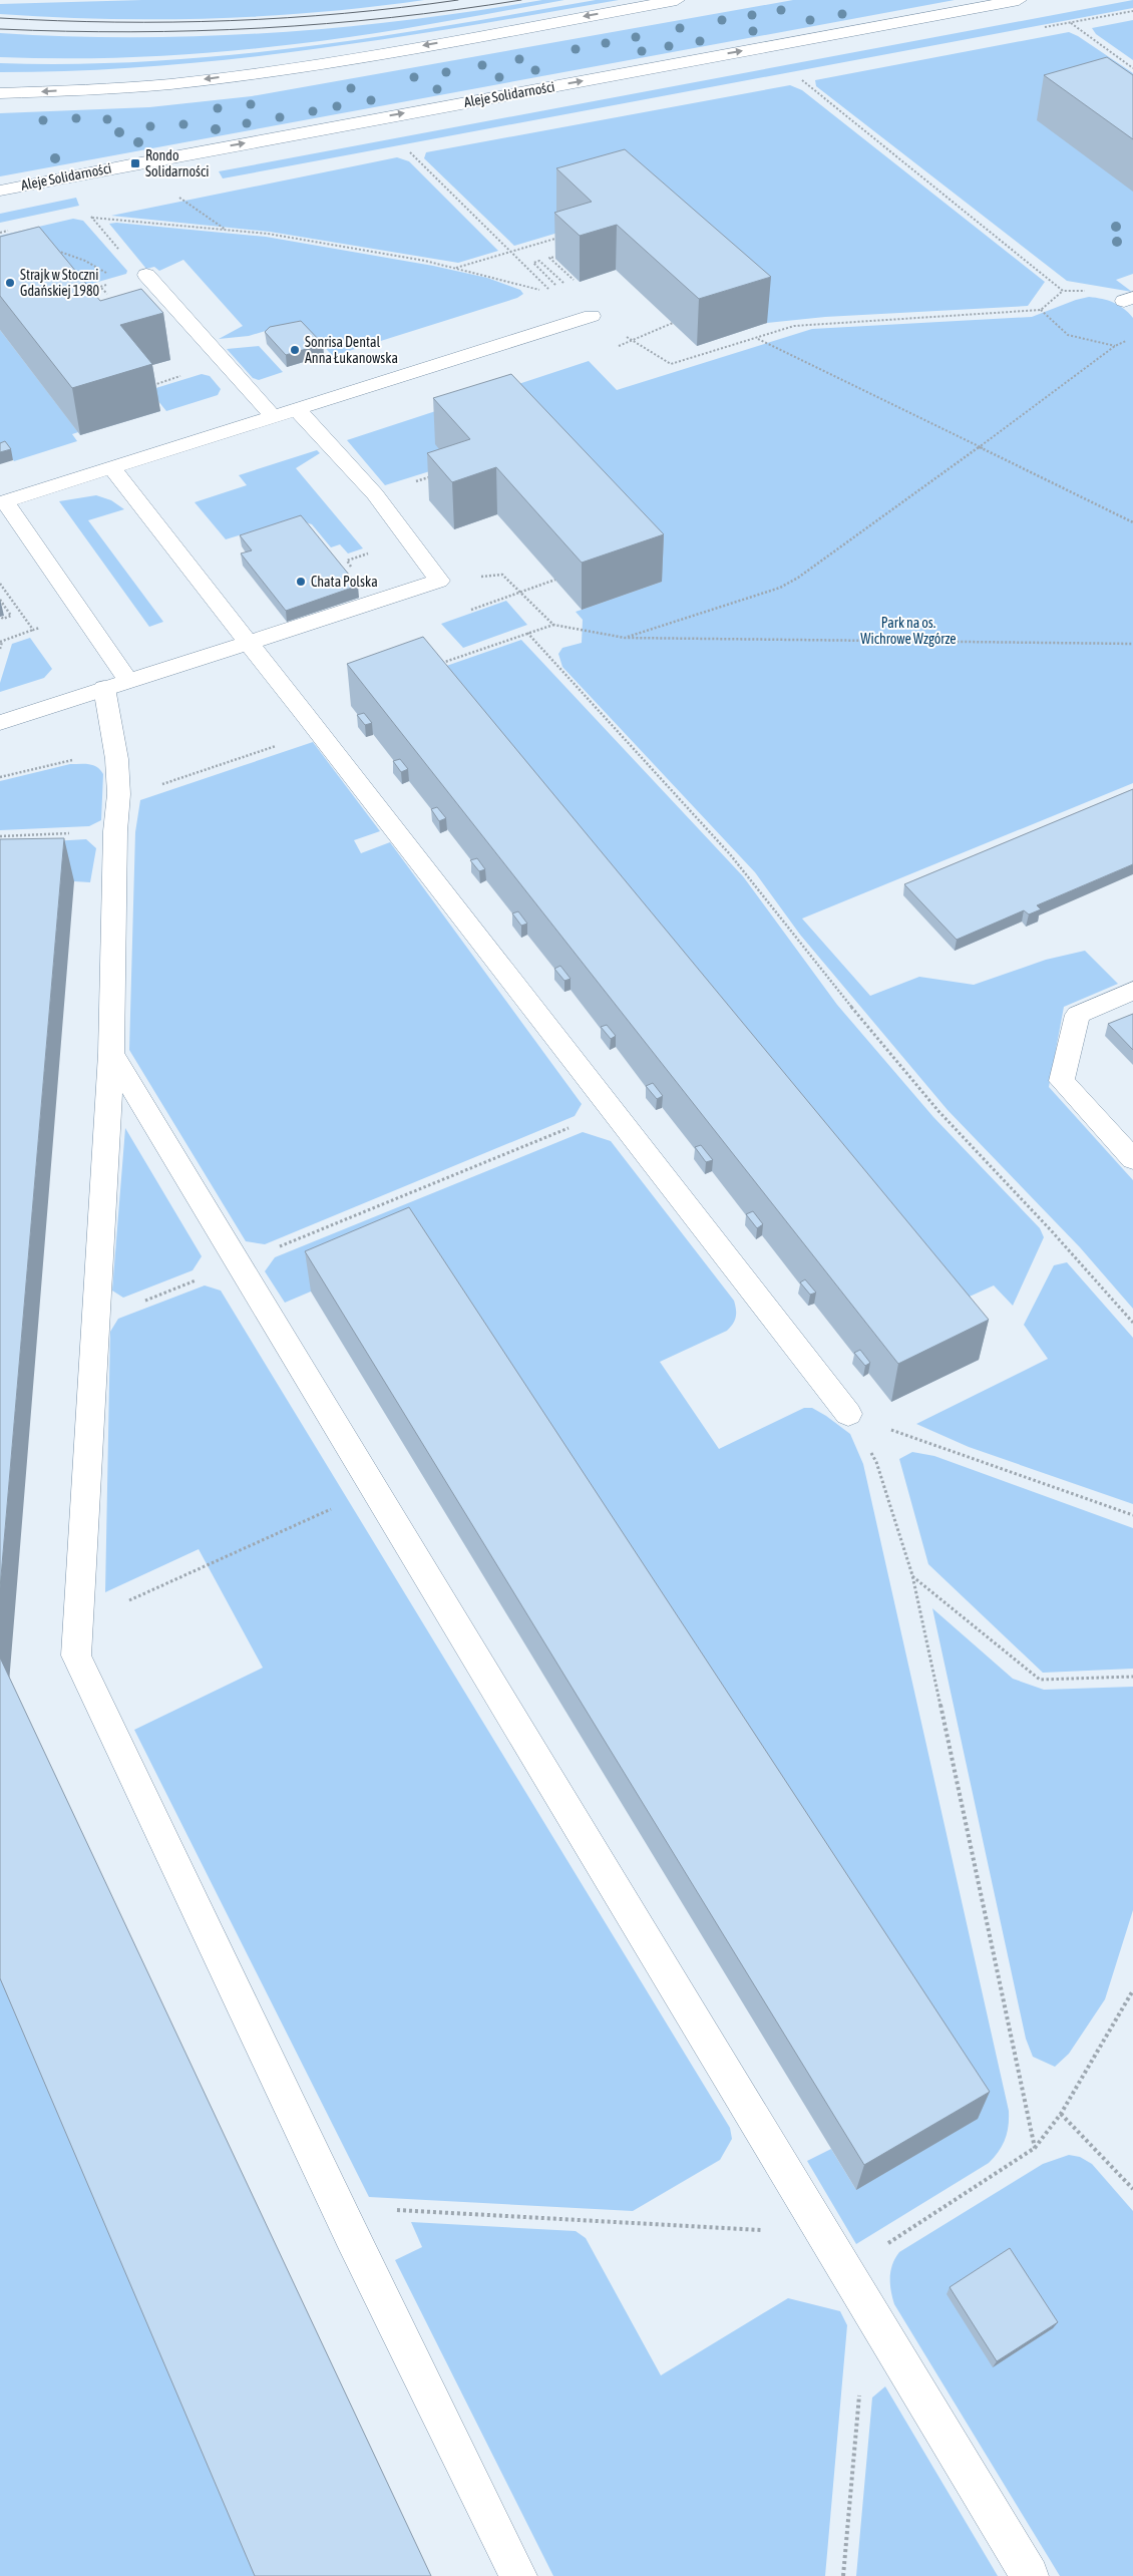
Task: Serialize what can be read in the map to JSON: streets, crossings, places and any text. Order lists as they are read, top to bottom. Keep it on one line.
{"streets":{"street":["Aleje Solidarności"]},"parks":["Park na os. Wichrowe Wzgórze"],"places":{"transit":["Rondo Solidarności"],"other":["Strajk w Stoczni Gdańskiej 1980","Sonrisa Dental Anna Łukanowska","Chata Polska"]}}
